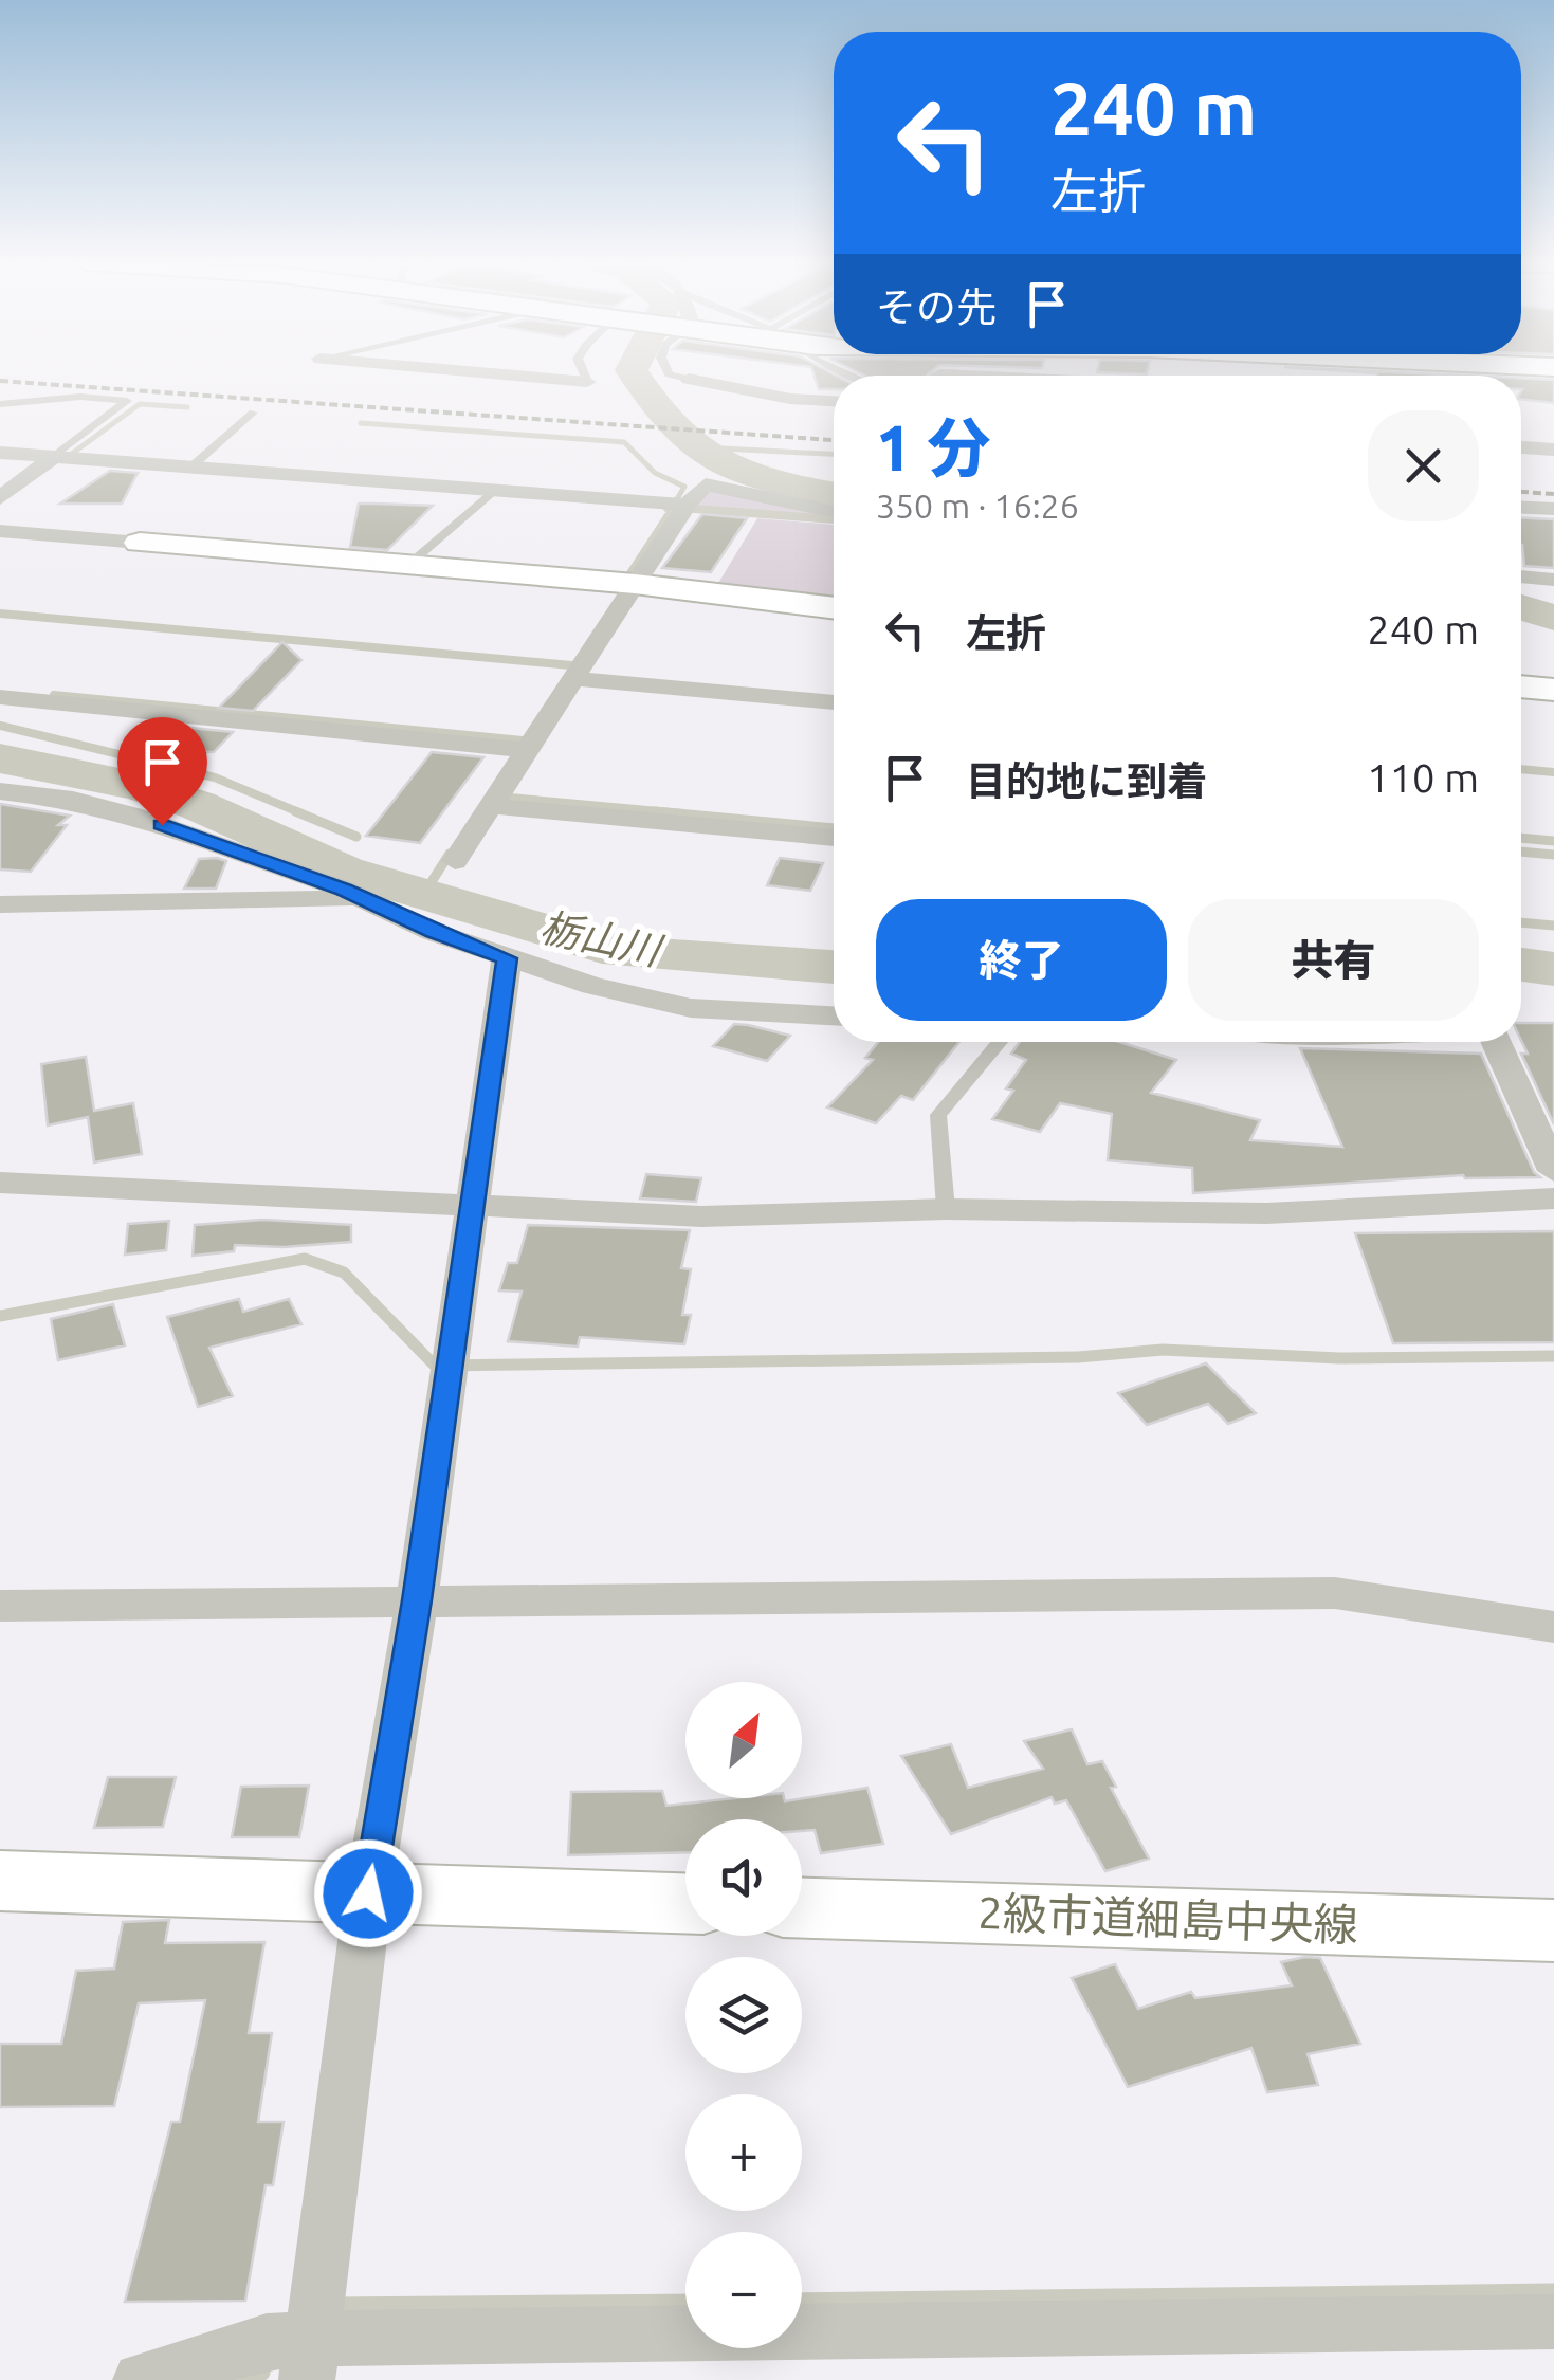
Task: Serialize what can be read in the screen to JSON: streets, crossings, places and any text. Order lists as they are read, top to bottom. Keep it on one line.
{"streets":{"main road":["2級市道細島中央線"]},"water":["栃山川"],"north":"top right","page":{"turn":["240 m","左折"],"then":"その先","heading":["1 分","350 m · 16:26"],"list":[{"name":"左折","value":"240 m"},{"name":"目的地に到着","value":"110 m"}],"buttons":["終了","共有"],"map_buttons":["+","−"]}}
